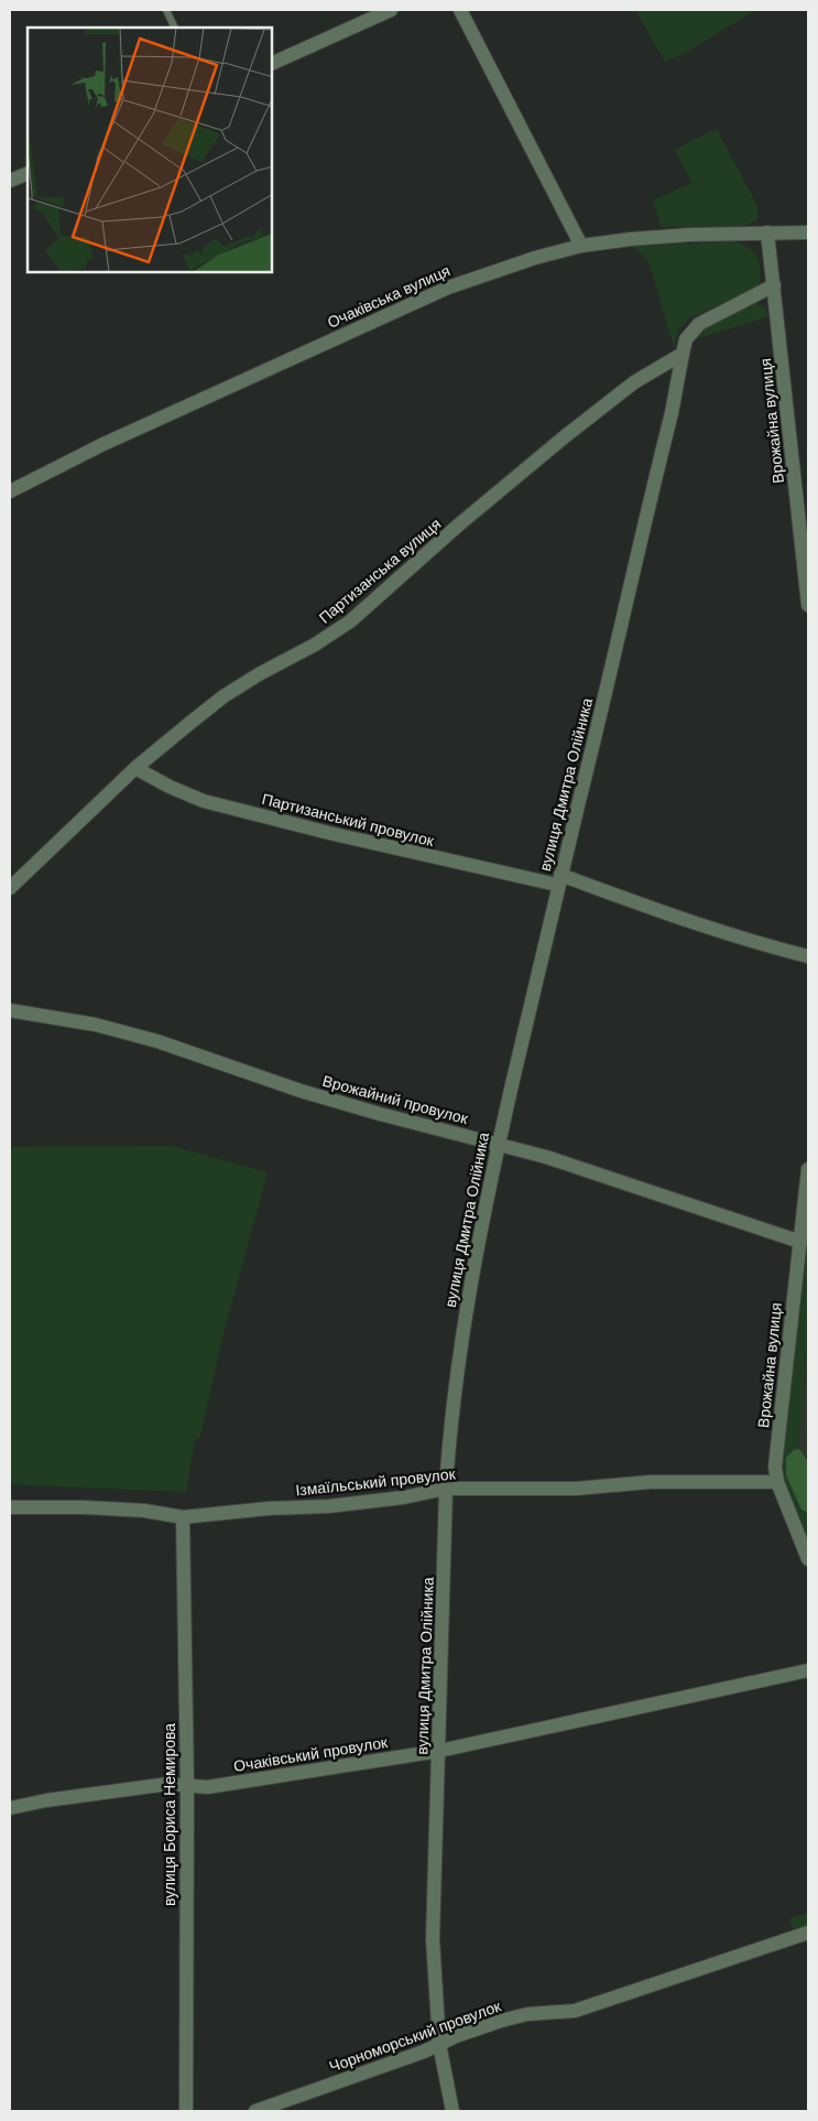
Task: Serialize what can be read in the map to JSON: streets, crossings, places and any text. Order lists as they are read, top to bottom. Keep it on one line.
{"streets":{"street":["Очаківська вулиця","Врожайна вулиця","Партизанська вулиця","вулиця Дмитра Олійника","Партизанський провулок","Врожайний провулок","Ізмаїльський провулок","Очаківський провулок","вулиця Бориса Немирова","Чорноморський провулок"]},"crossings":[["Очаківська вулиця","Врожайна вулиця"],["Врожайна вулиця","Врожайний провулок"],["Врожайна вулиця","Ізмаїльський провулок"],["Партизанська вулиця","вулиця Дмитра Олійника"],["Партизанська вулиця","Партизанський провулок"],["вулиця Дмитра Олійника","Партизанський провулок"],["вулиця Дмитра Олійника","Врожайний провулок"],["вулиця Дмитра Олійника","Ізмаїльський провулок"],["вулиця Дмитра Олійника","Очаківський провулок"],["вулиця Дмитра Олійника","Чорноморський провулок"],["Ізмаїльський провулок","вулиця Бориса Немирова"],["Очаківський провулок","вулиця Бориса Немирова"]]}
